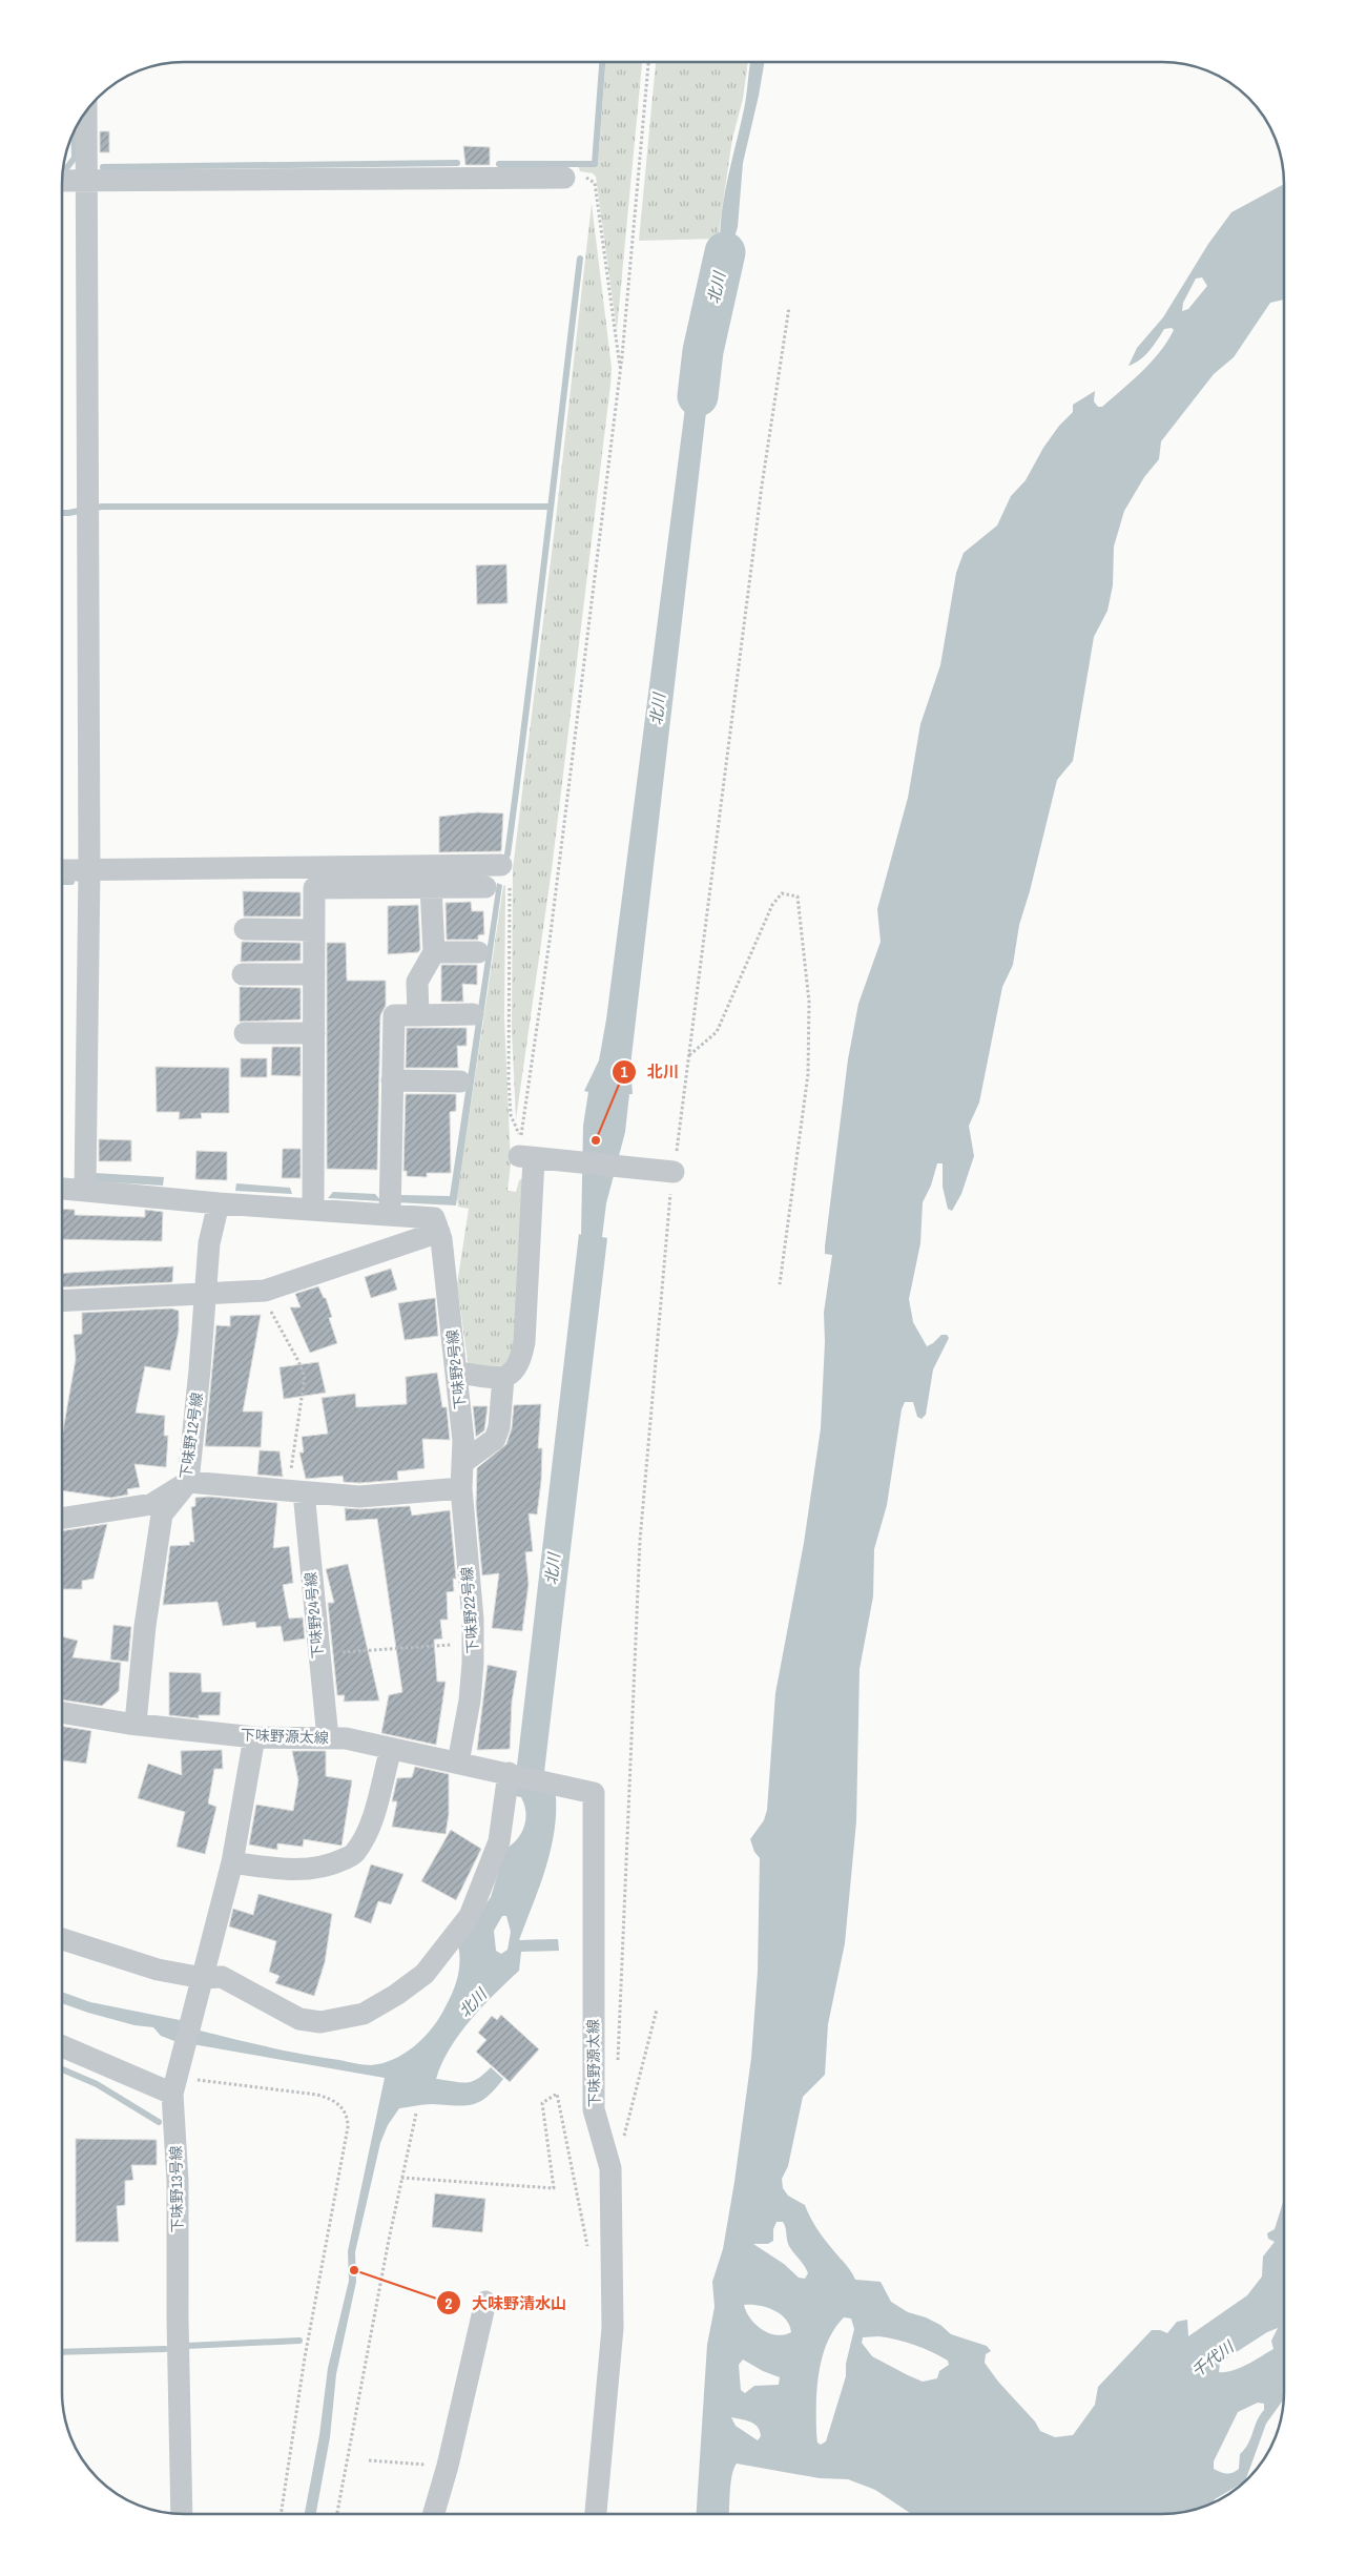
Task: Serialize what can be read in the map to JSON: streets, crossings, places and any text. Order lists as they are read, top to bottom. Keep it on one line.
{"streets":{"street":["下味野2号線","下味野12号線","下味野22号線","下味野24号線","下味野源太線","下味野13号線"]},"crossings":[["下味野2号線","下味野22号線"],["下味野12号線","下味野源太線"],["下味野22号線","下味野源太線"],["下味野24号線","下味野源太線"],["下味野源太線","下味野13号線"]],"water":["北川","千代川"],"places":["北川","大味野清水山"]}
